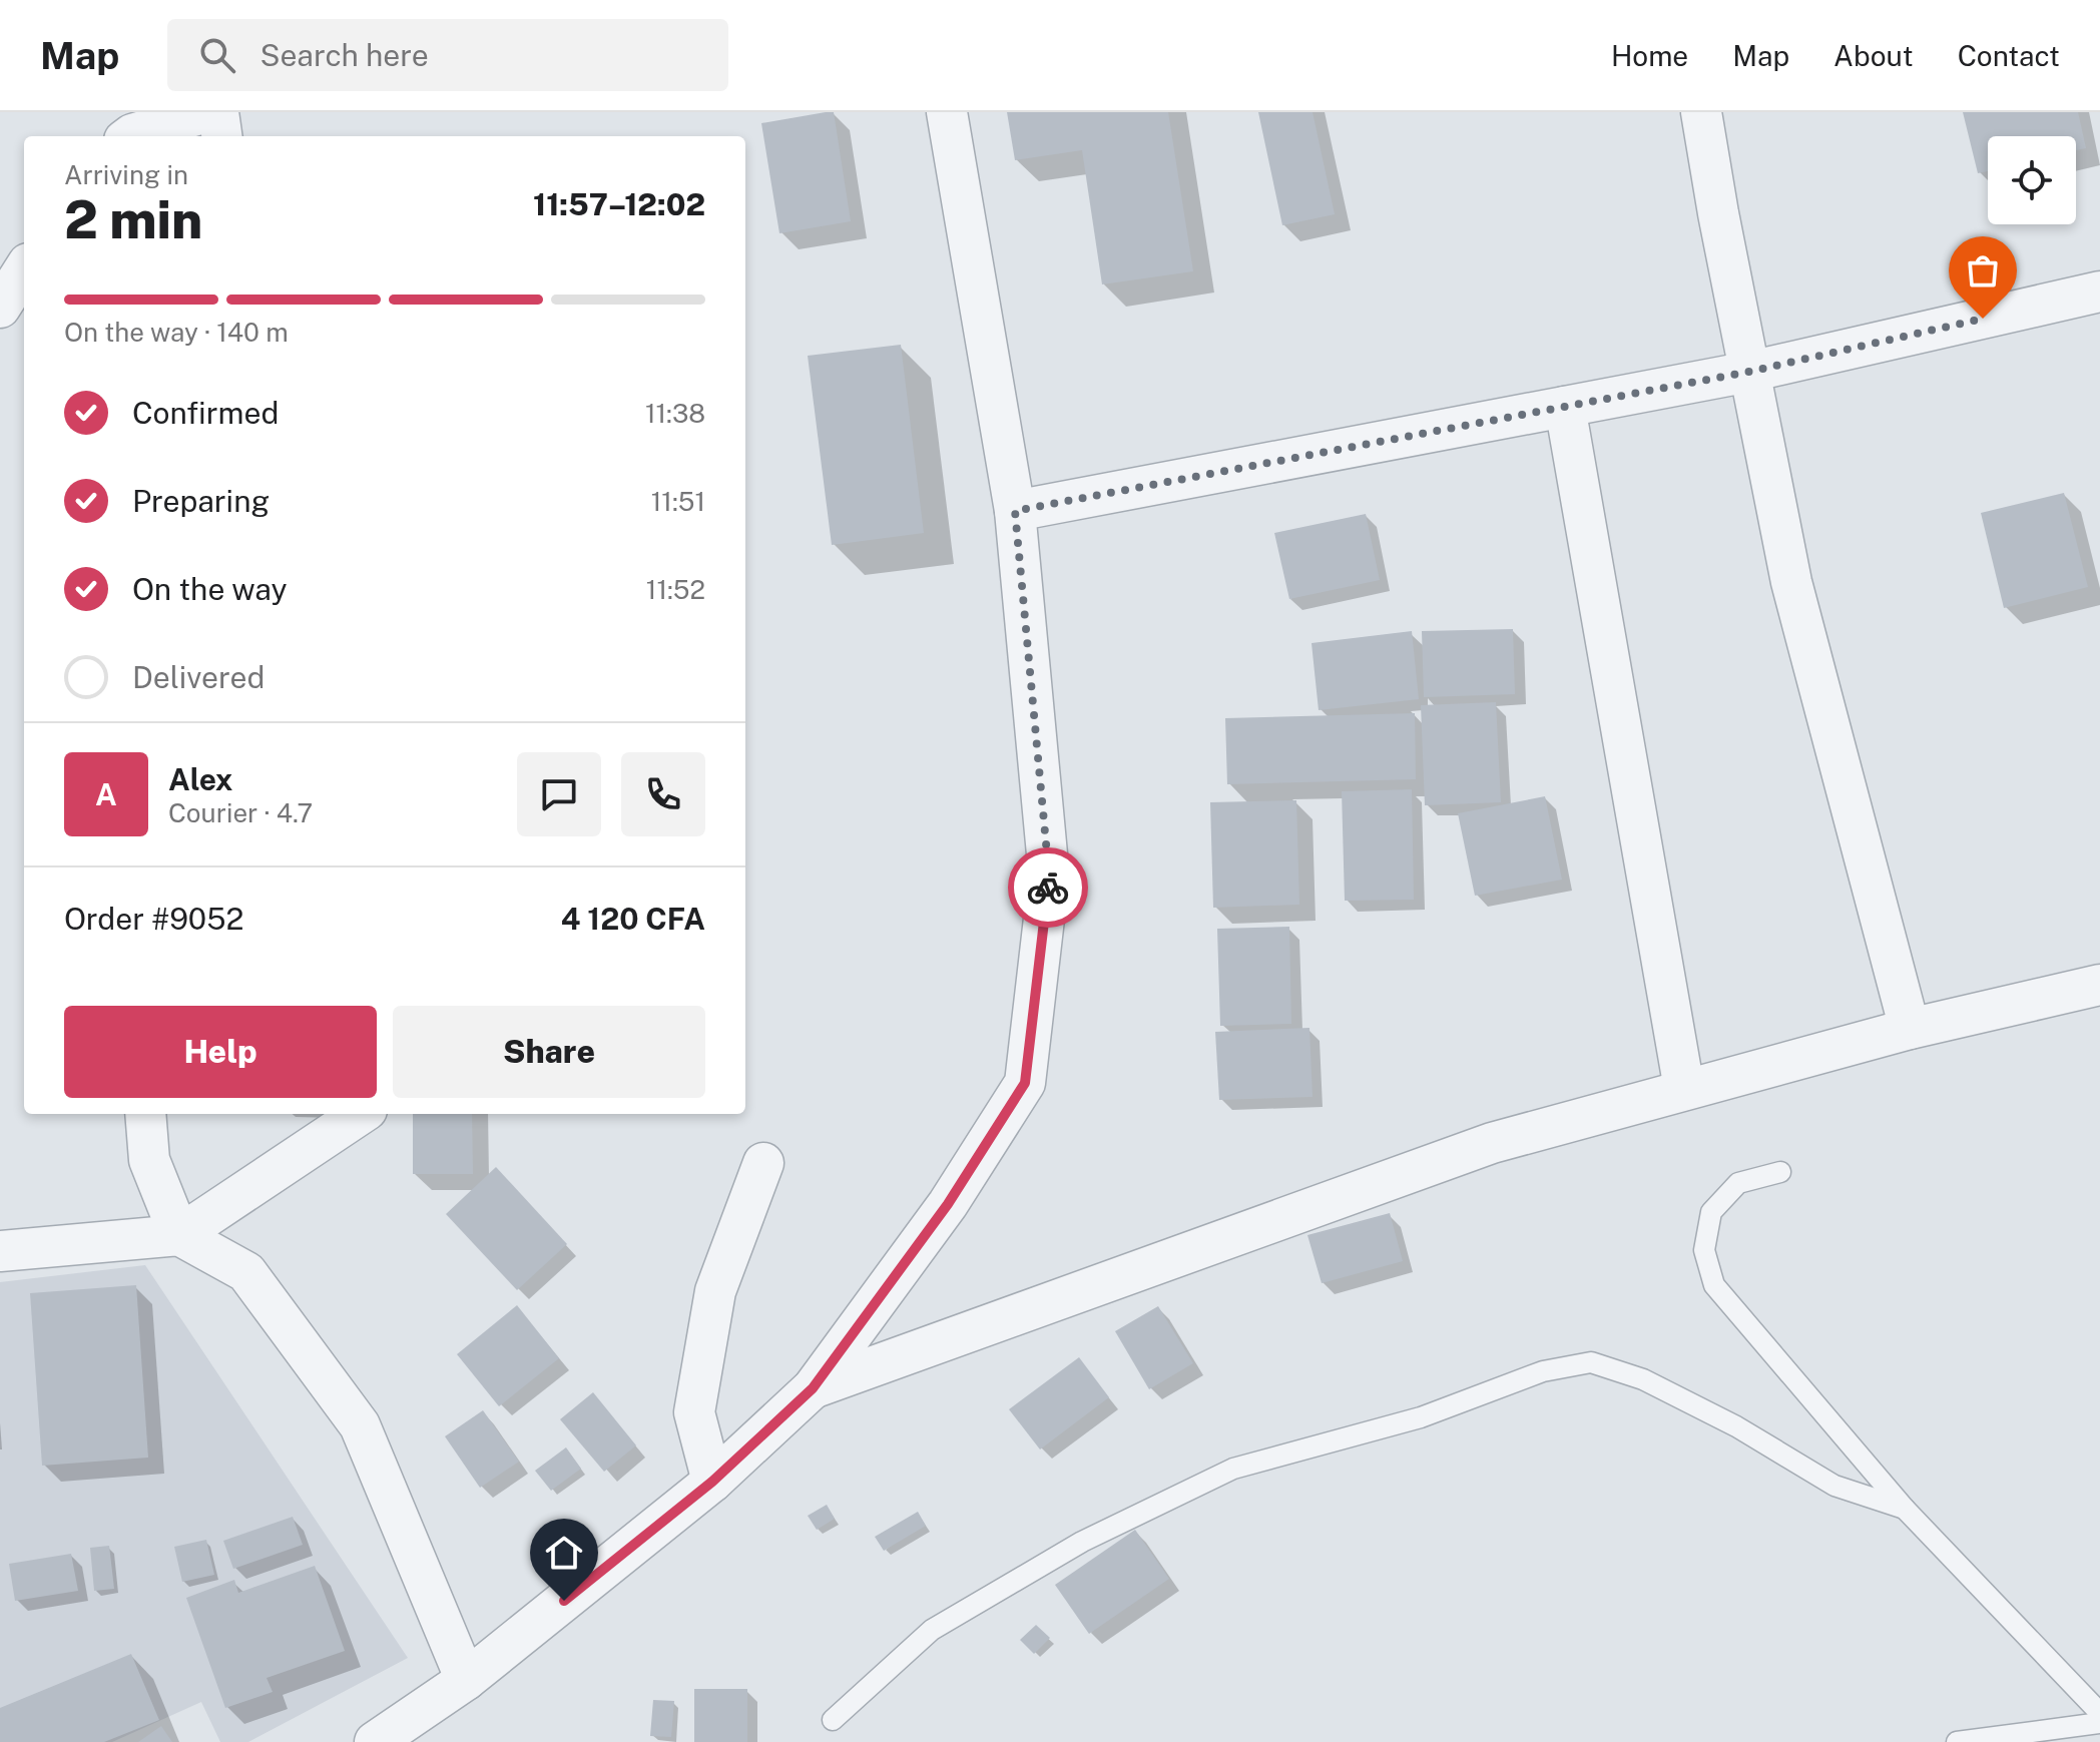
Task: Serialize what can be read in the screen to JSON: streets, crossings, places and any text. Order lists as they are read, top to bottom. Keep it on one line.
{"page":{"header":"Map","search":"Search here","nav":["Home","Map","About","Contact"],"heading":["2 min","Arriving in","11:57–12:02"],"panel":["Alex","Courier · 4.7","Order #9052","4 120 CFA"],"bar":"On the way · 140 m","list":[["Confirmed","11:38"],["Preparing","11:51"],["On the way","11:52"],"Delivered"],"round":"A","buttons":["Help","Share"]}}
